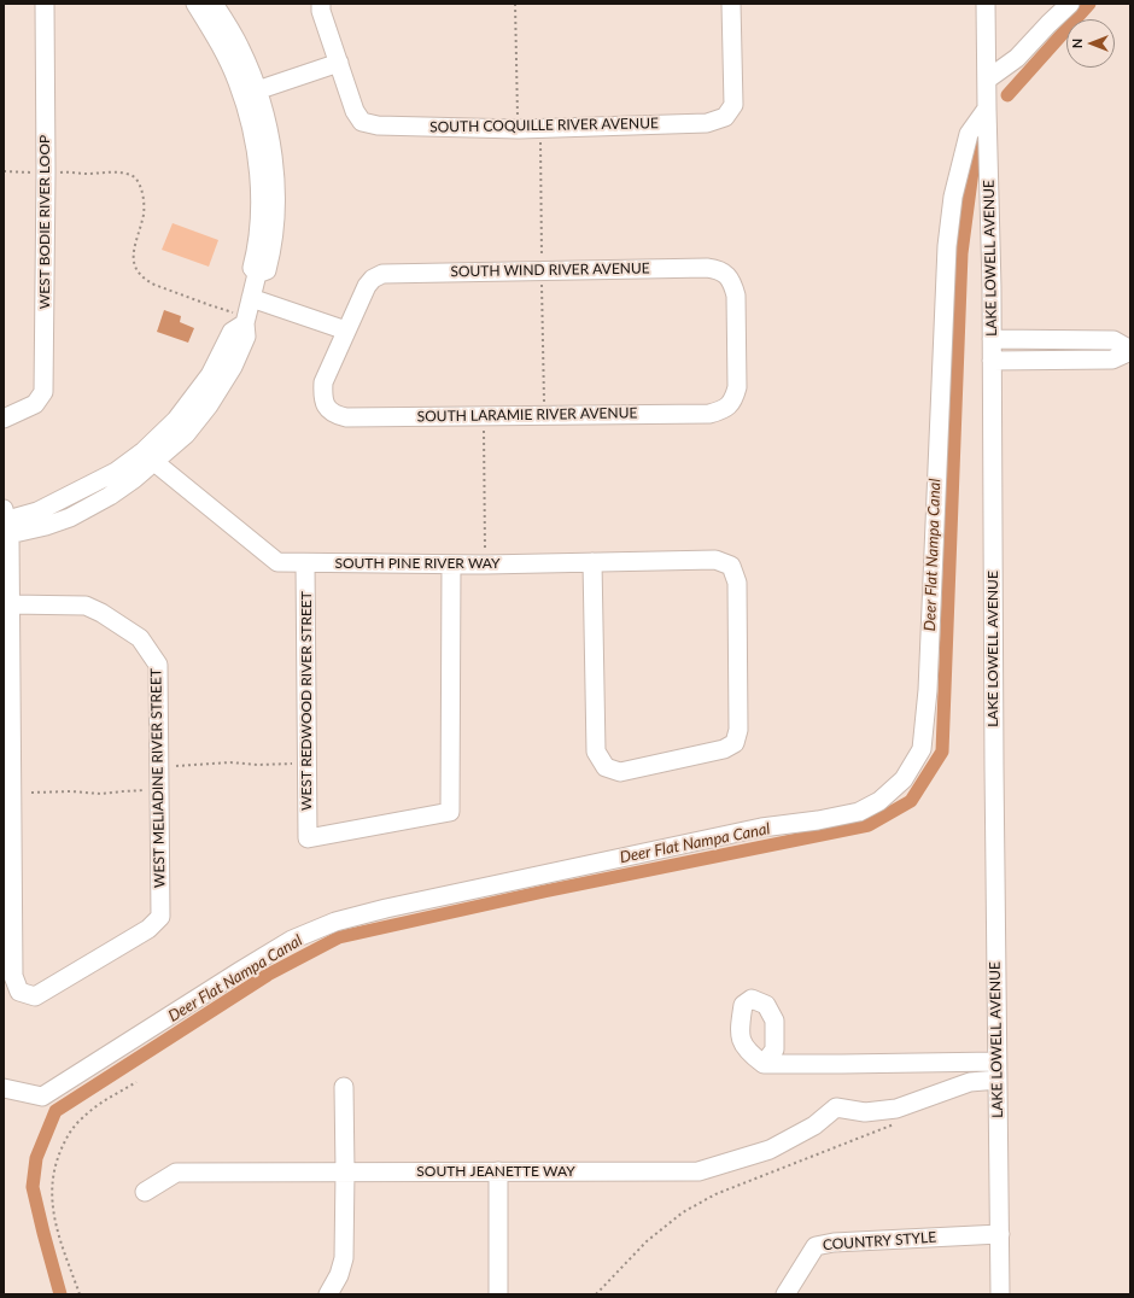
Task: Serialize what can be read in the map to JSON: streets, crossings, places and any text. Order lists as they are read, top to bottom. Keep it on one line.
{"streets":{"street":["SOUTH COQUILLE RIVER AVENUE","WEST BODIE RIVER LOOP","LAKE LOWELL AVENUE","SOUTH WIND RIVER AVENUE","SOUTH LARAMIE RIVER AVENUE","SOUTH PINE RIVER WAY","WEST REDWOOD RIVER STREET","WEST MELIADINE RIVER STREET","SOUTH JEANETTE WAY","COUNTRY STYLE"]},"crossings":[["LAKE LOWELL AVENUE","SOUTH JEANETTE WAY"],["LAKE LOWELL AVENUE","COUNTRY STYLE"],["SOUTH WIND RIVER AVENUE","SOUTH LARAMIE RIVER AVENUE"],["SOUTH PINE RIVER WAY","WEST REDWOOD RIVER STREET"]],"water":["Deer Flat Nampa Canal"],"north":"left"}
